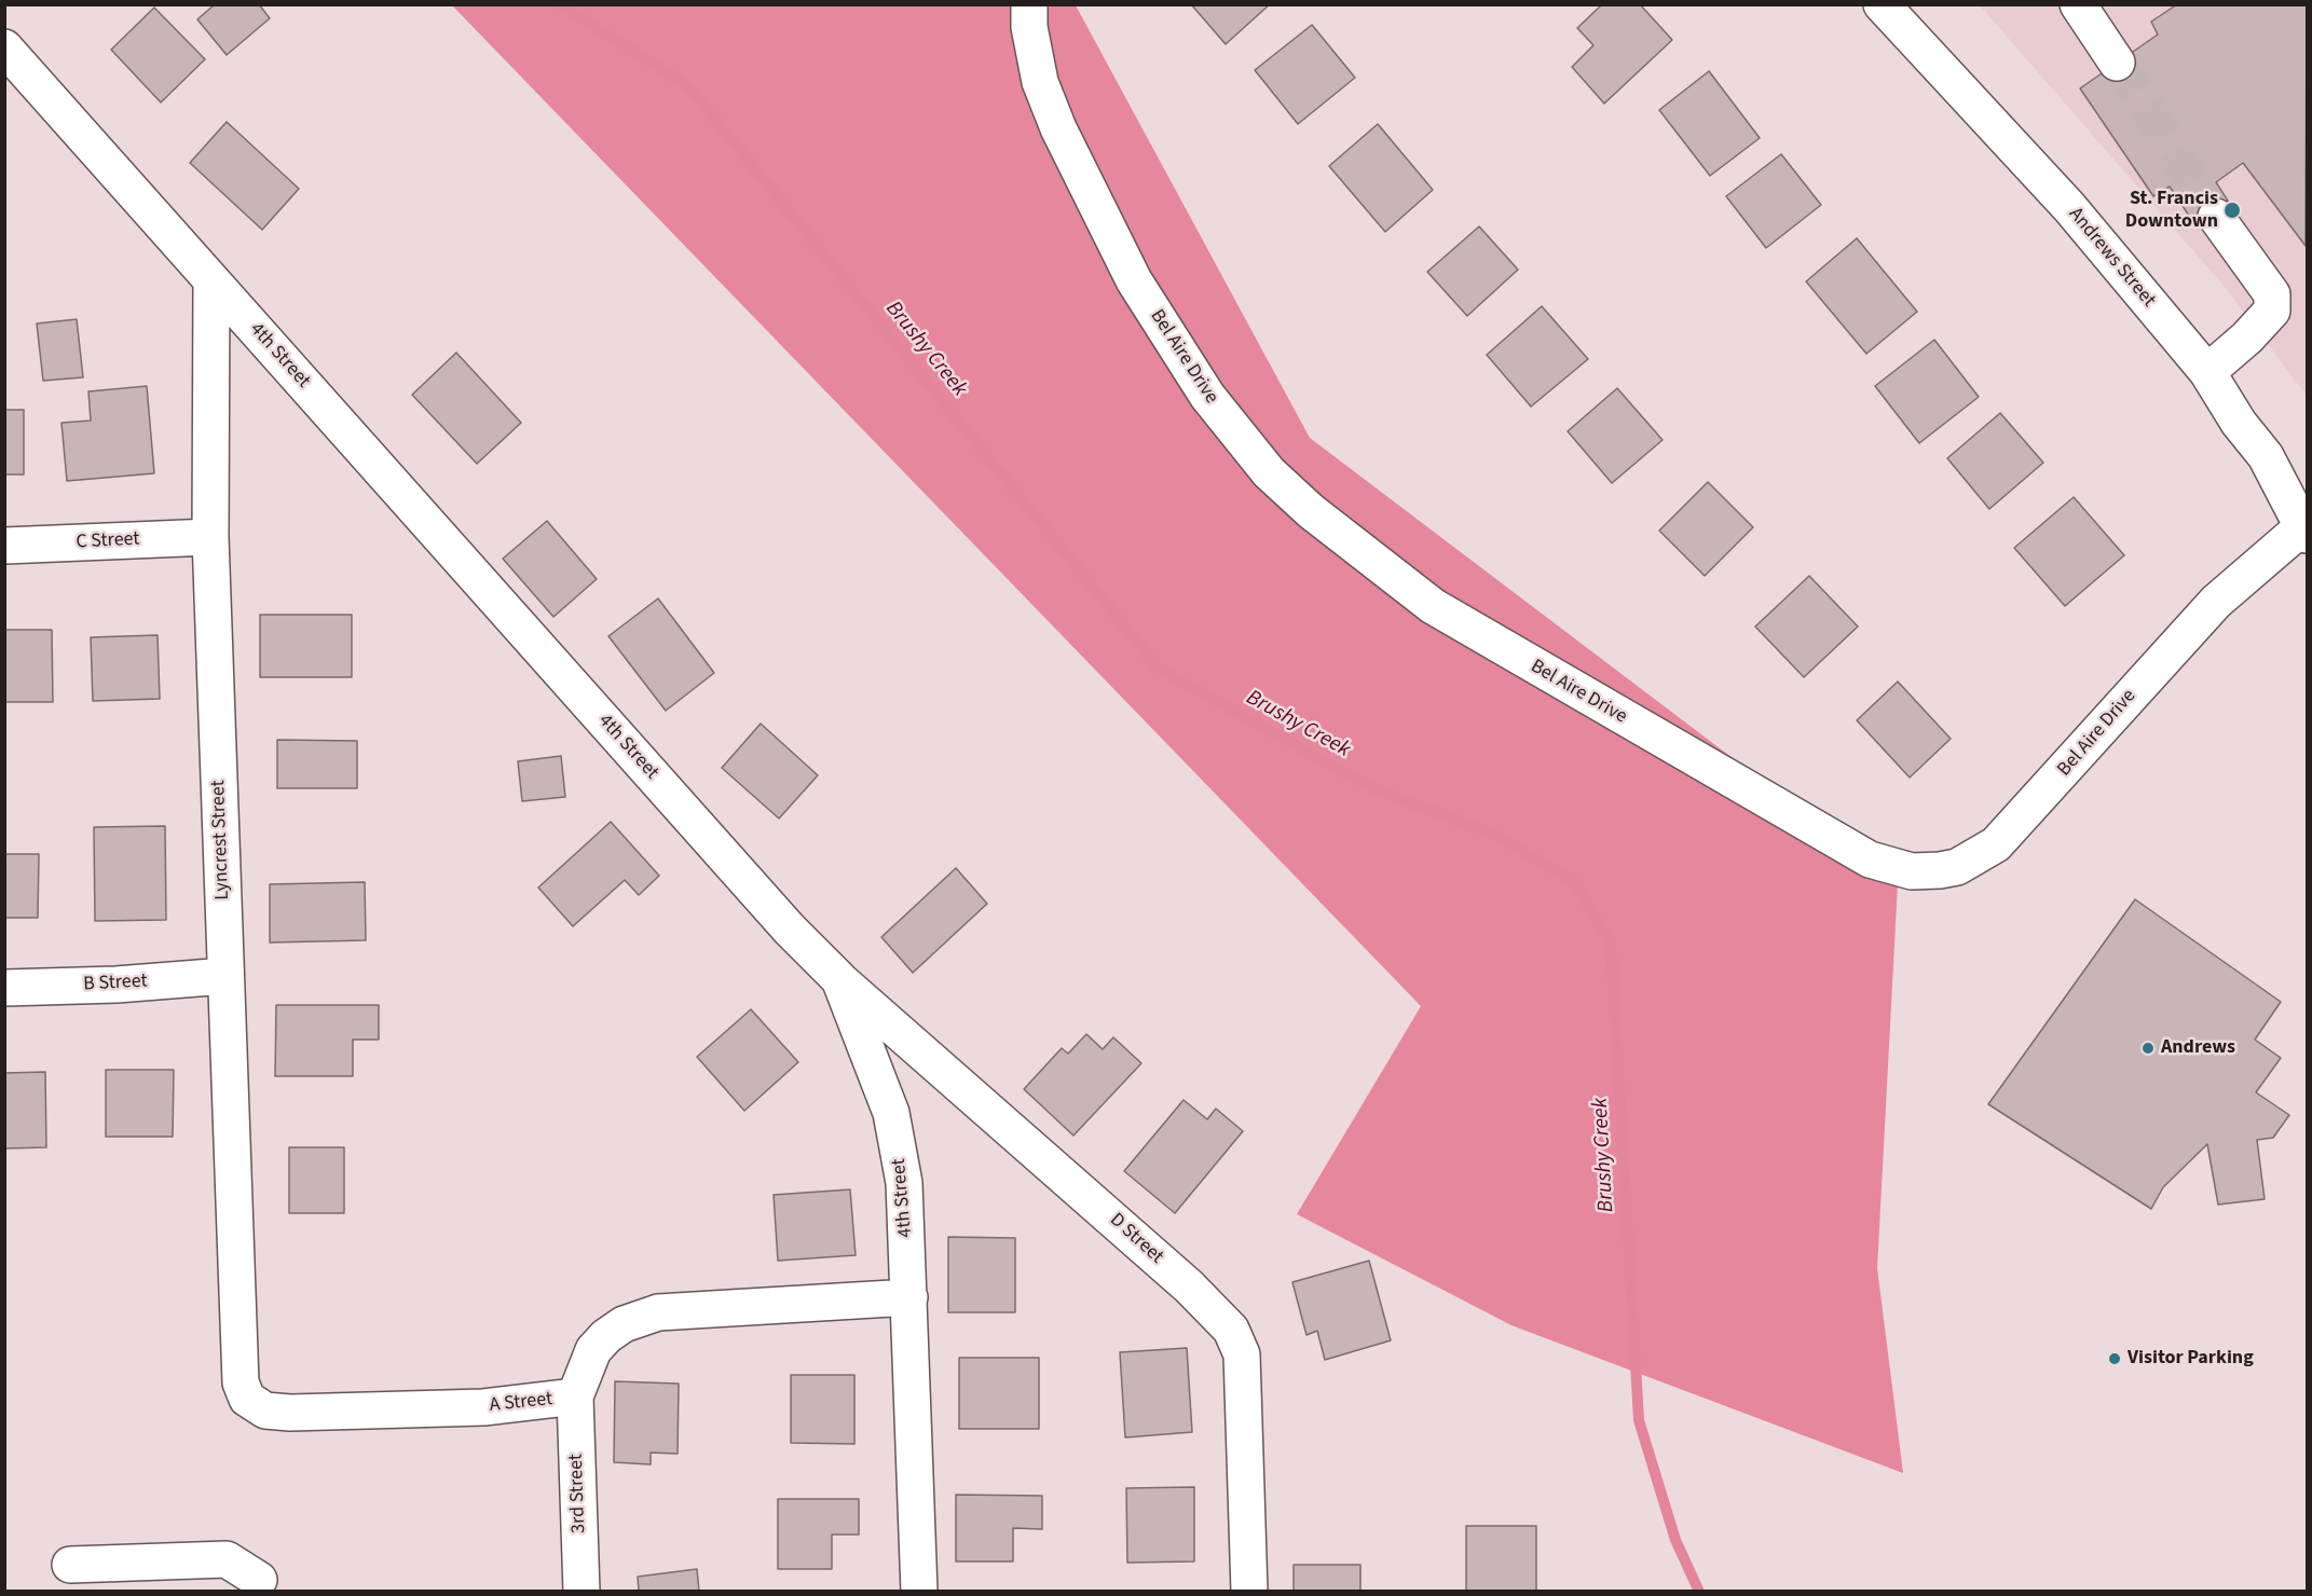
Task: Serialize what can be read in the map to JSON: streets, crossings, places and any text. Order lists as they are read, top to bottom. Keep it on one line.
{"streets":{"street":["Andrews Street","4th Street","Bel Aire Drive","C Street","Lyncrest Street","B Street","D Street","A Street","3rd Street"]},"crossings":[["Andrews Street","Bel Aire Drive"],["4th Street","Lyncrest Street"],["4th Street","D Street"],["4th Street","A Street"],["C Street","Lyncrest Street"],["Lyncrest Street","B Street"],["Lyncrest Street","A Street"],["A Street","3rd Street"]],"water":["Brushy Creek"],"places":["St. Francis Downtown","Andrews","Visitor Parking"]}
